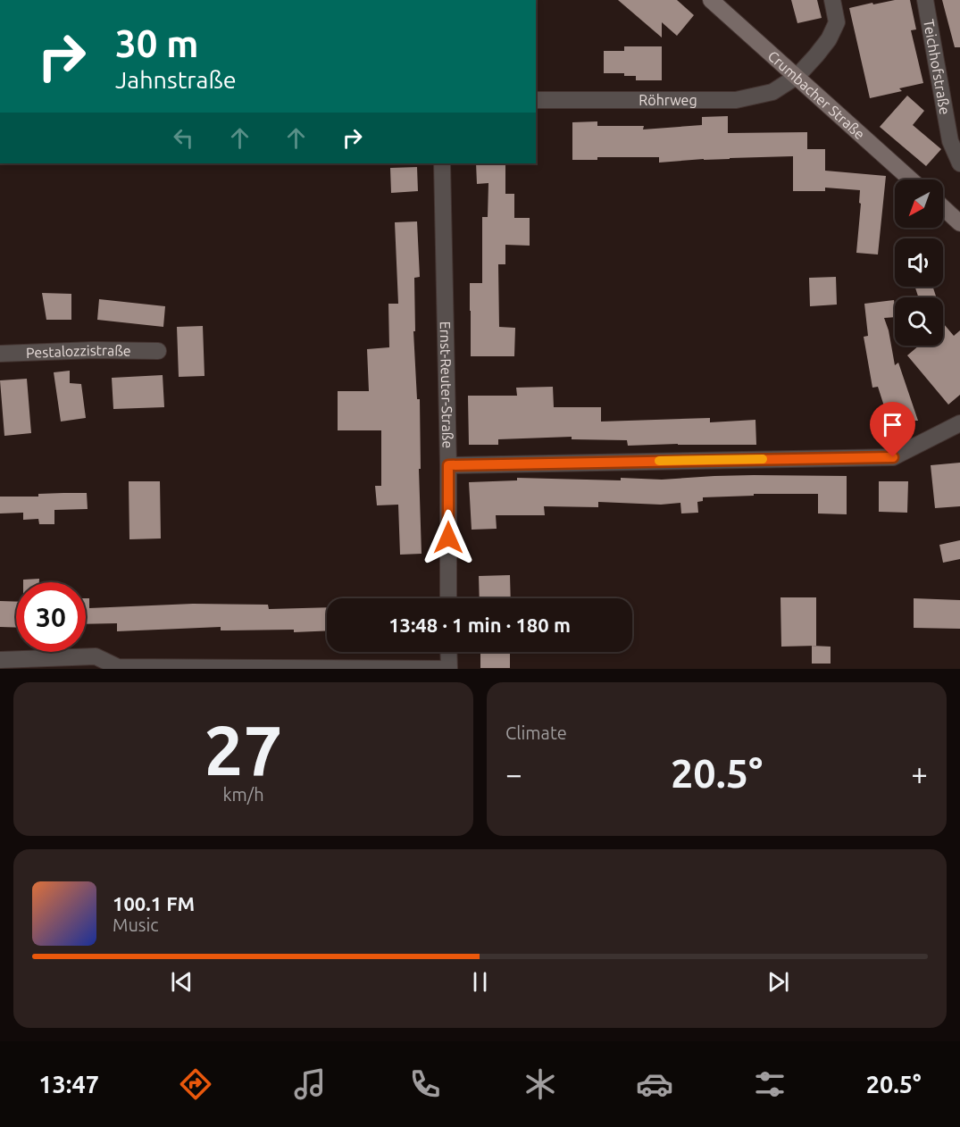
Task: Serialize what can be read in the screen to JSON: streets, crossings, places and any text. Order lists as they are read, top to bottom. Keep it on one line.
{"streets":{"main road":["Crumbacher Straße"],"street":["Teichhofstraße","Röhrweg","Pestalozzistraße","Ernst-Reuter-Straße"]},"crossings":[["Crumbacher Straße","Röhrweg"]],"north":"bottom left","page":{"turn":["30 m","Jahnstraße"],"limit":"30","trip":"13:48 · 1 min · 180 m","tile":[["27","km/h"],"Climate"],"heat":["−","20.5°","+"],"song":["100.1 FM","Music"],"tabs":["13:47","20.5°"]}}
